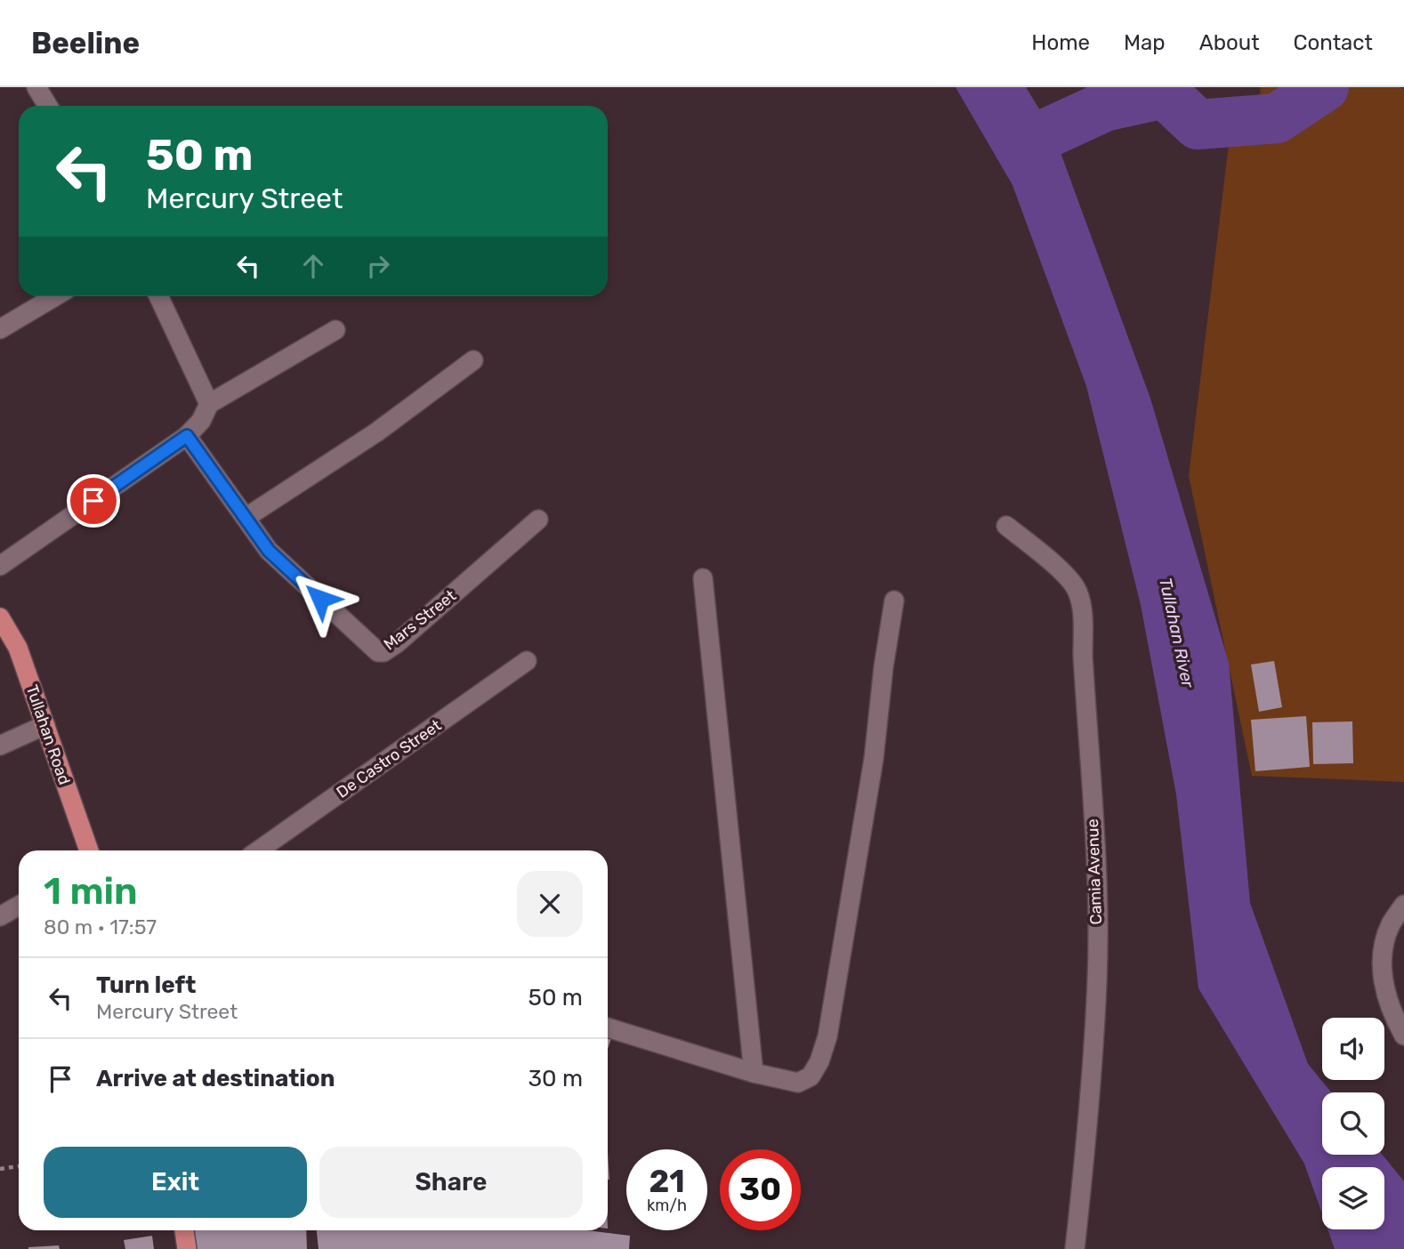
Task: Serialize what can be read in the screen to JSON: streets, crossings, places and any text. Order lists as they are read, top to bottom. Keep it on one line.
{"streets":{"main road":["Tullahan Road"],"street":["Mars Street","De Castro Street","Camia Avenue"]},"water":["Tullahan River"],"page":{"header":"Beeline","nav":["Home","Map","About","Contact"],"turn":["50 m","Mercury Street"],"heading":["1 min","80 m · 17:57"],"list":[{"name":"Turn left","note":"Mercury Street","value":"50 m"},{"name":"Arrive at destination","value":"30 m"}],"buttons":["Exit","Share"],"speed":"21 km/h","limit":"30"}}
